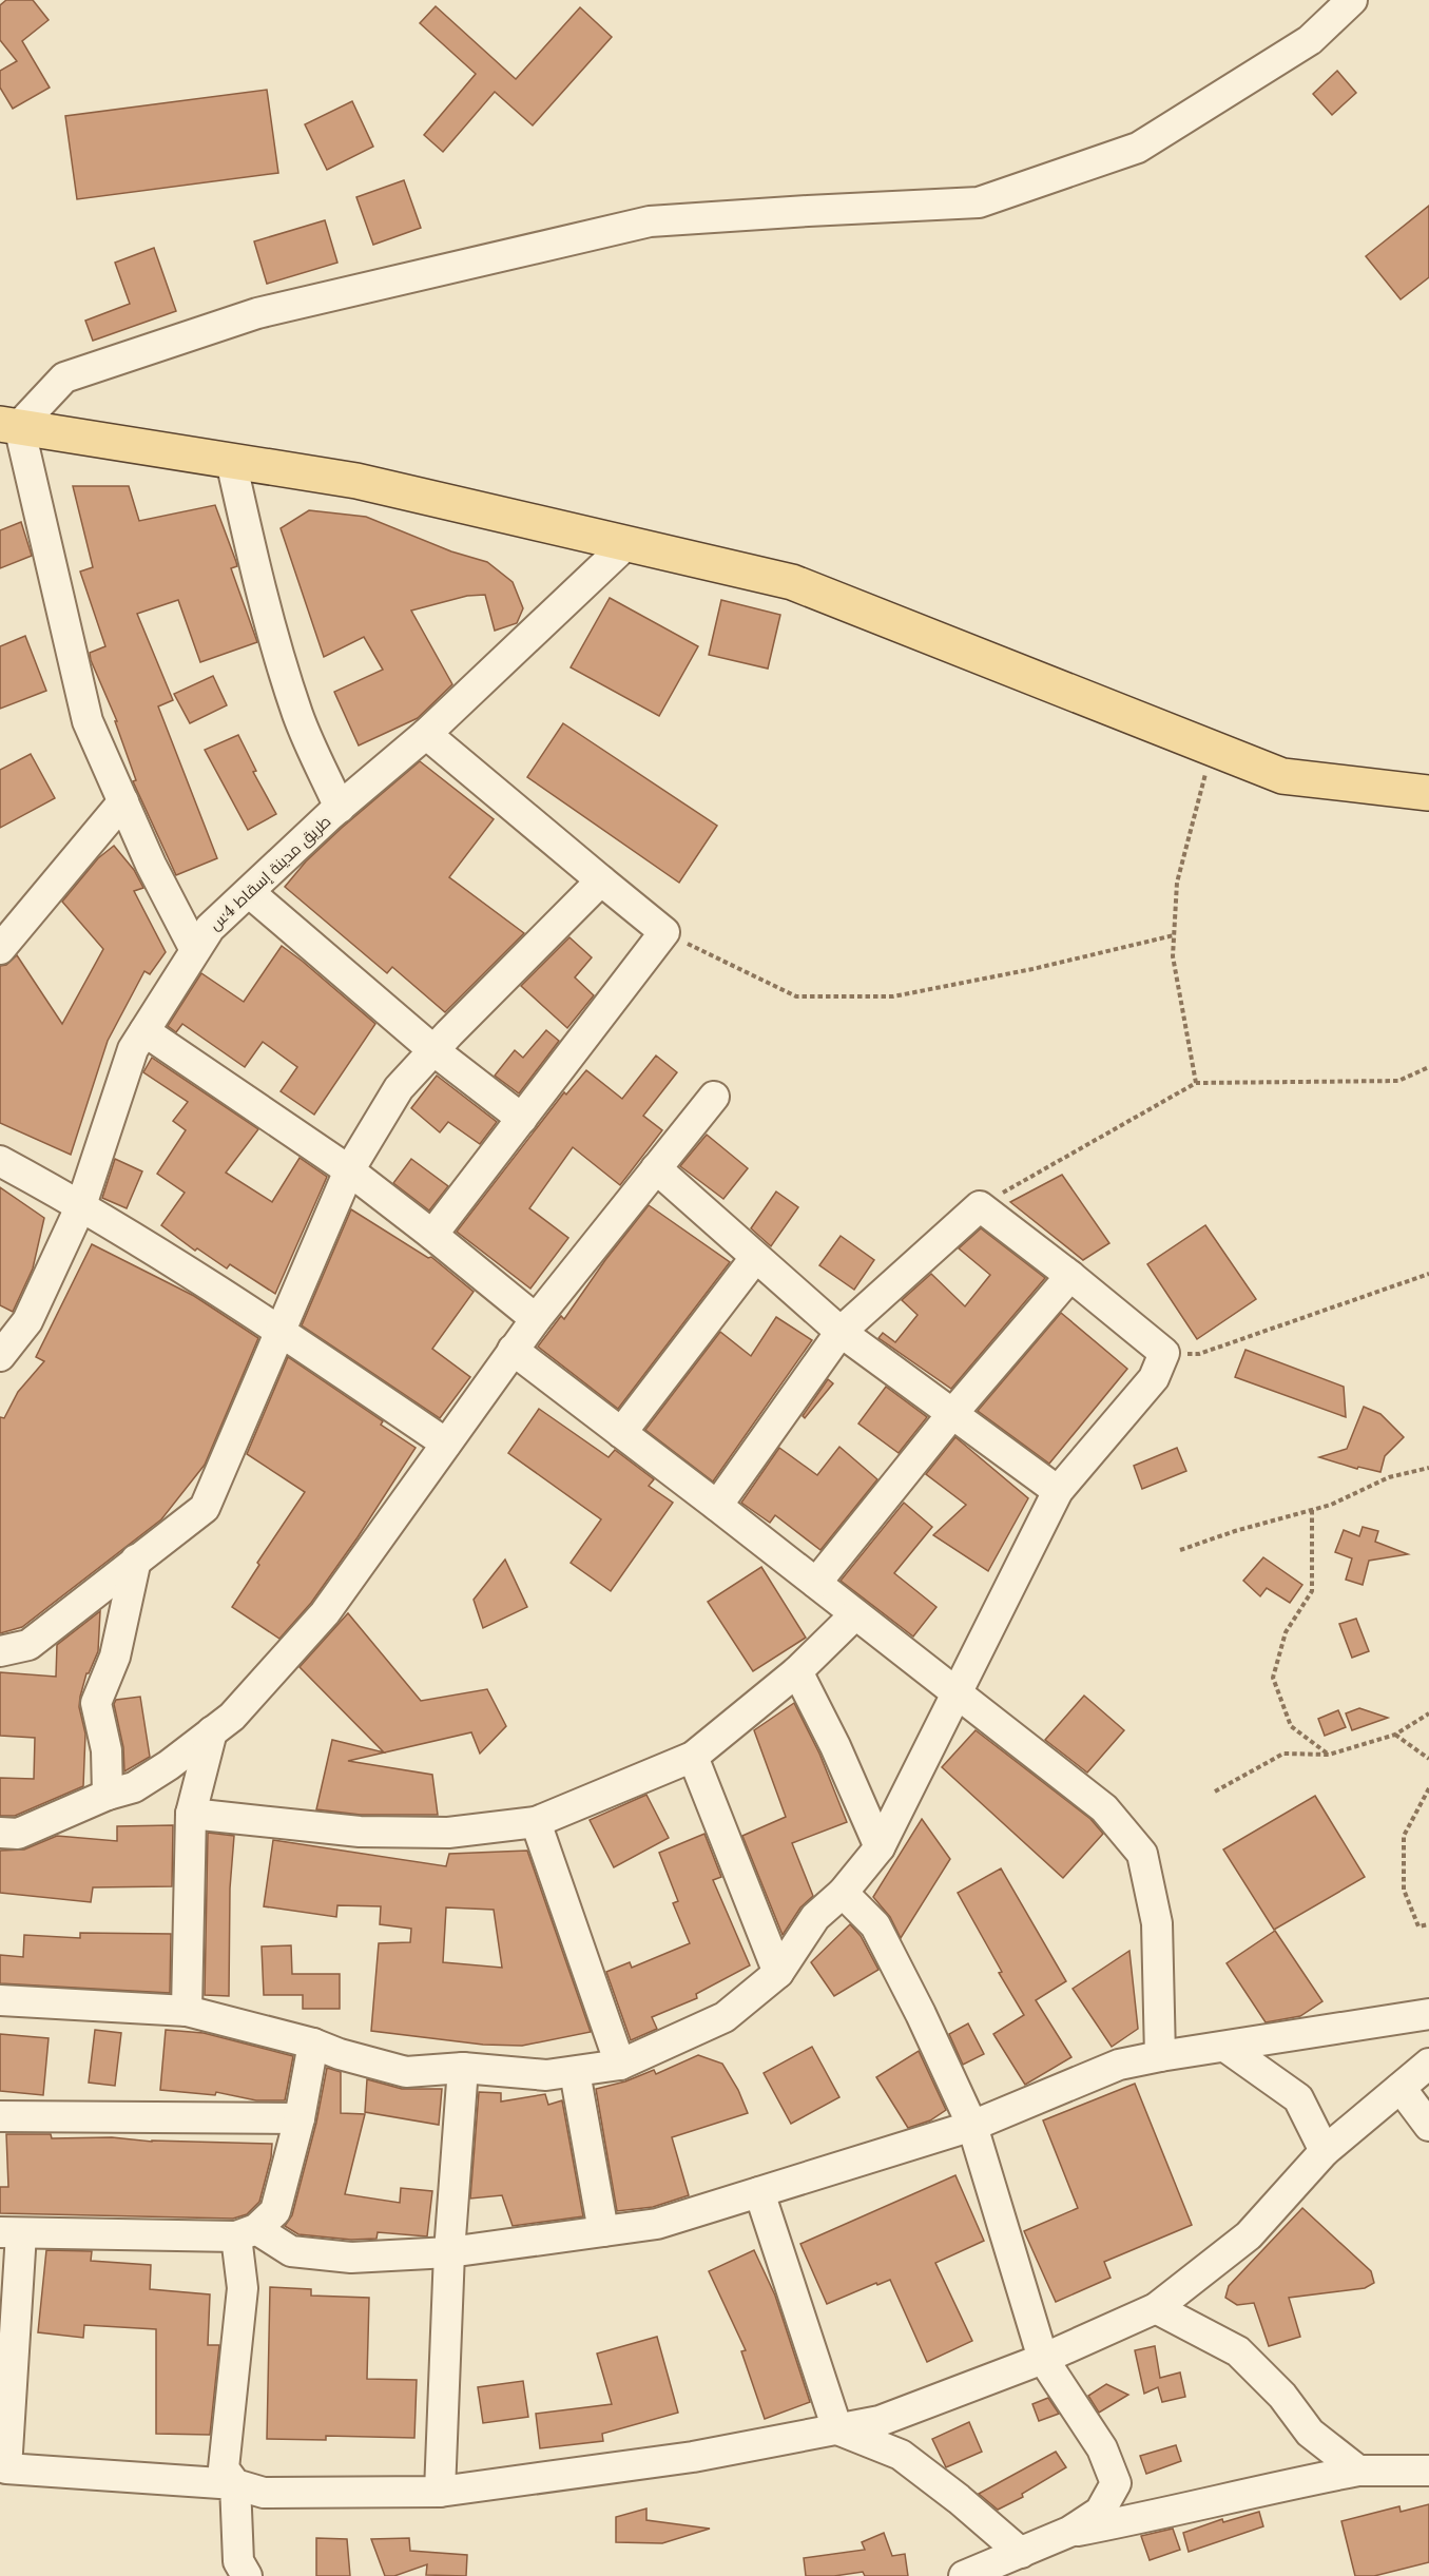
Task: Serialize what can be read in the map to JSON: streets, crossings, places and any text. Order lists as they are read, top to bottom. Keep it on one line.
{"streets":{"street":["طريق مدينة إسقاط 4س"]}}
